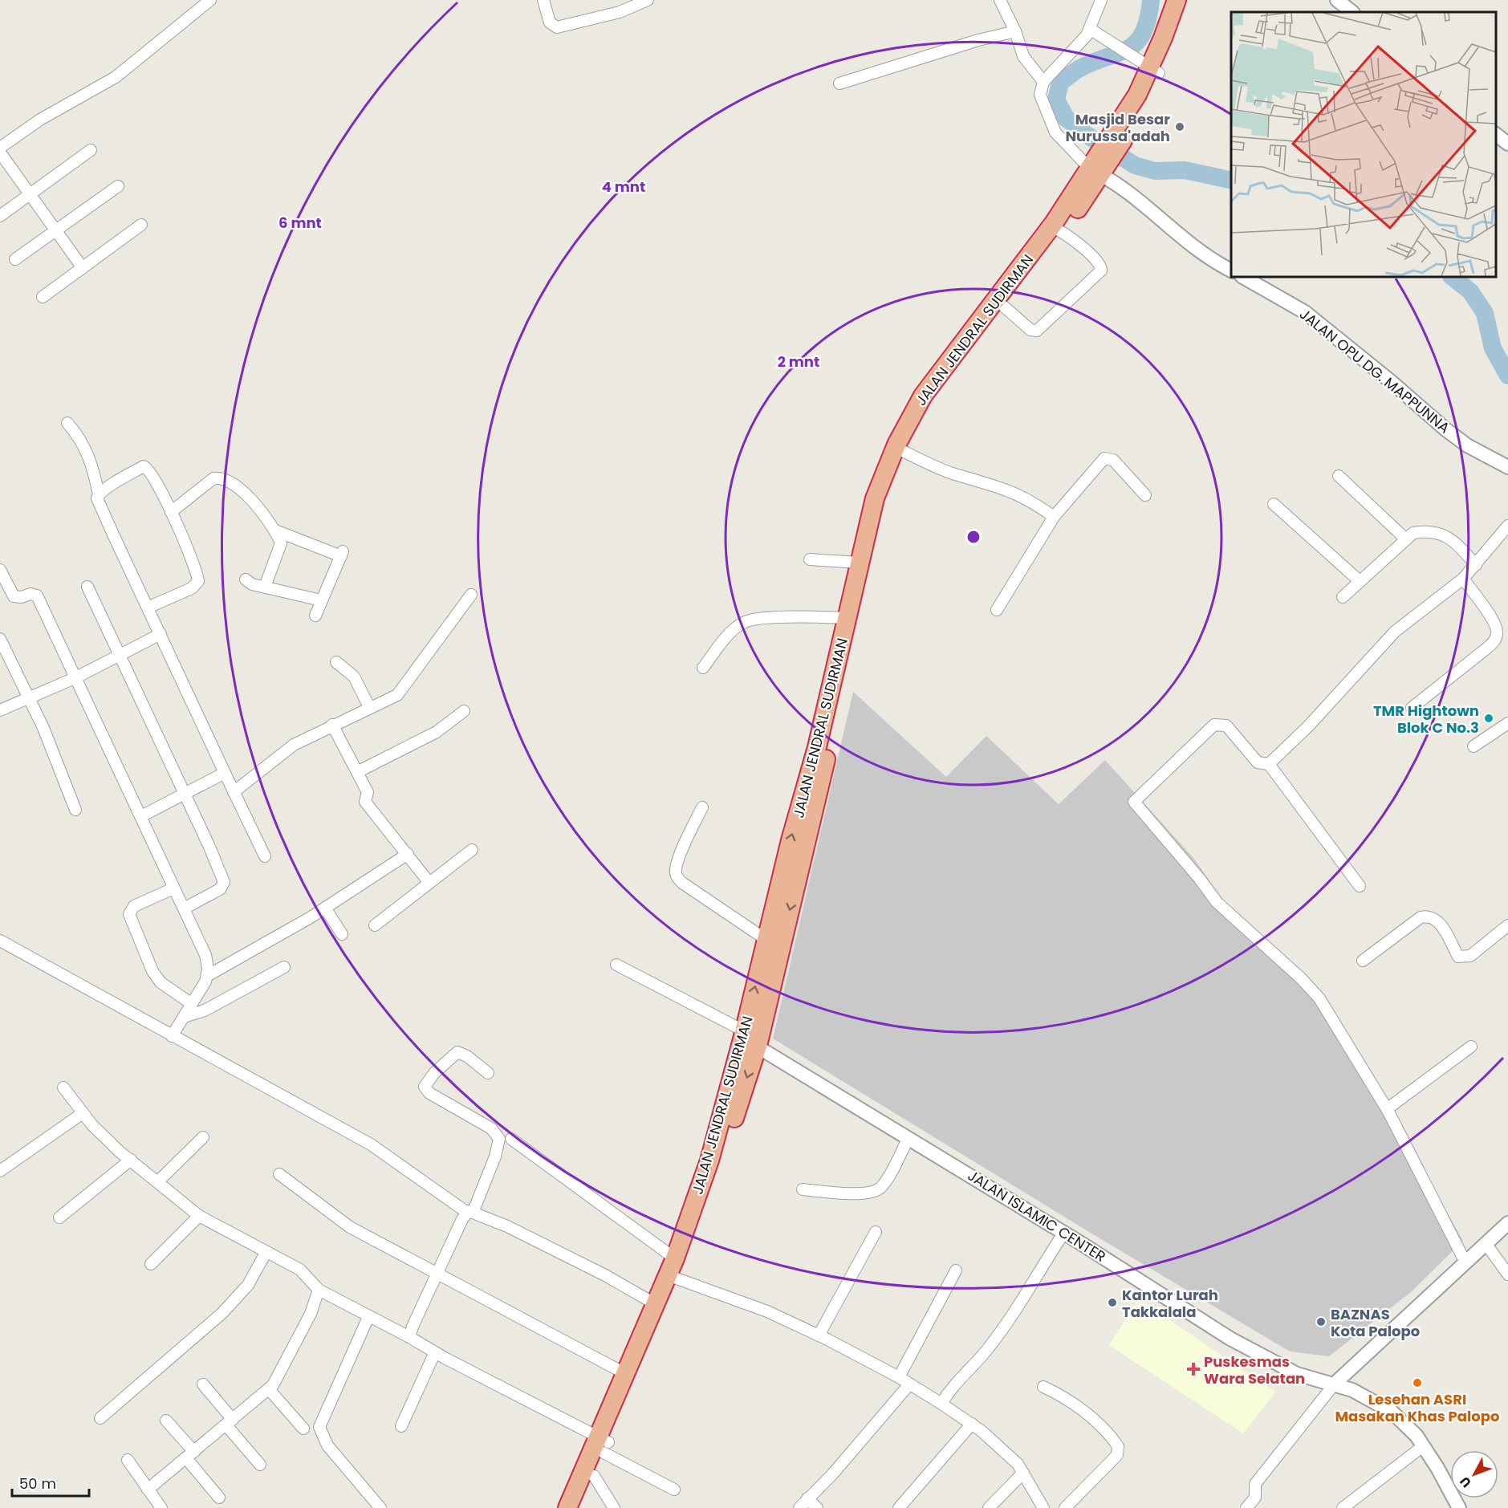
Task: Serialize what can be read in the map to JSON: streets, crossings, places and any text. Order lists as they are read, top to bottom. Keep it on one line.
{"streets":{"highway":["JALAN JENDRAL SUDIRMAN"],"street":["JALAN OPU DG. MAPPUNNA","JALAN ISLAMIC CENTER"]},"crossings":[["JALAN JENDRAL SUDIRMAN","JALAN ISLAMIC CENTER"]],"places":{"other":["Masjid Besar Nurussa'adah","TMR Hightown Blok C No.3","Kantor Lurah Takkalala","BAZNAS Kota Palopo","Lesehan ASRI Masakan Khas Palopo"],"health":["Puskesmas Wara Selatan"]},"scale_bar":"50 m","north":"bottom left","rings":["4 mnt","6 mnt","2 mnt"]}
